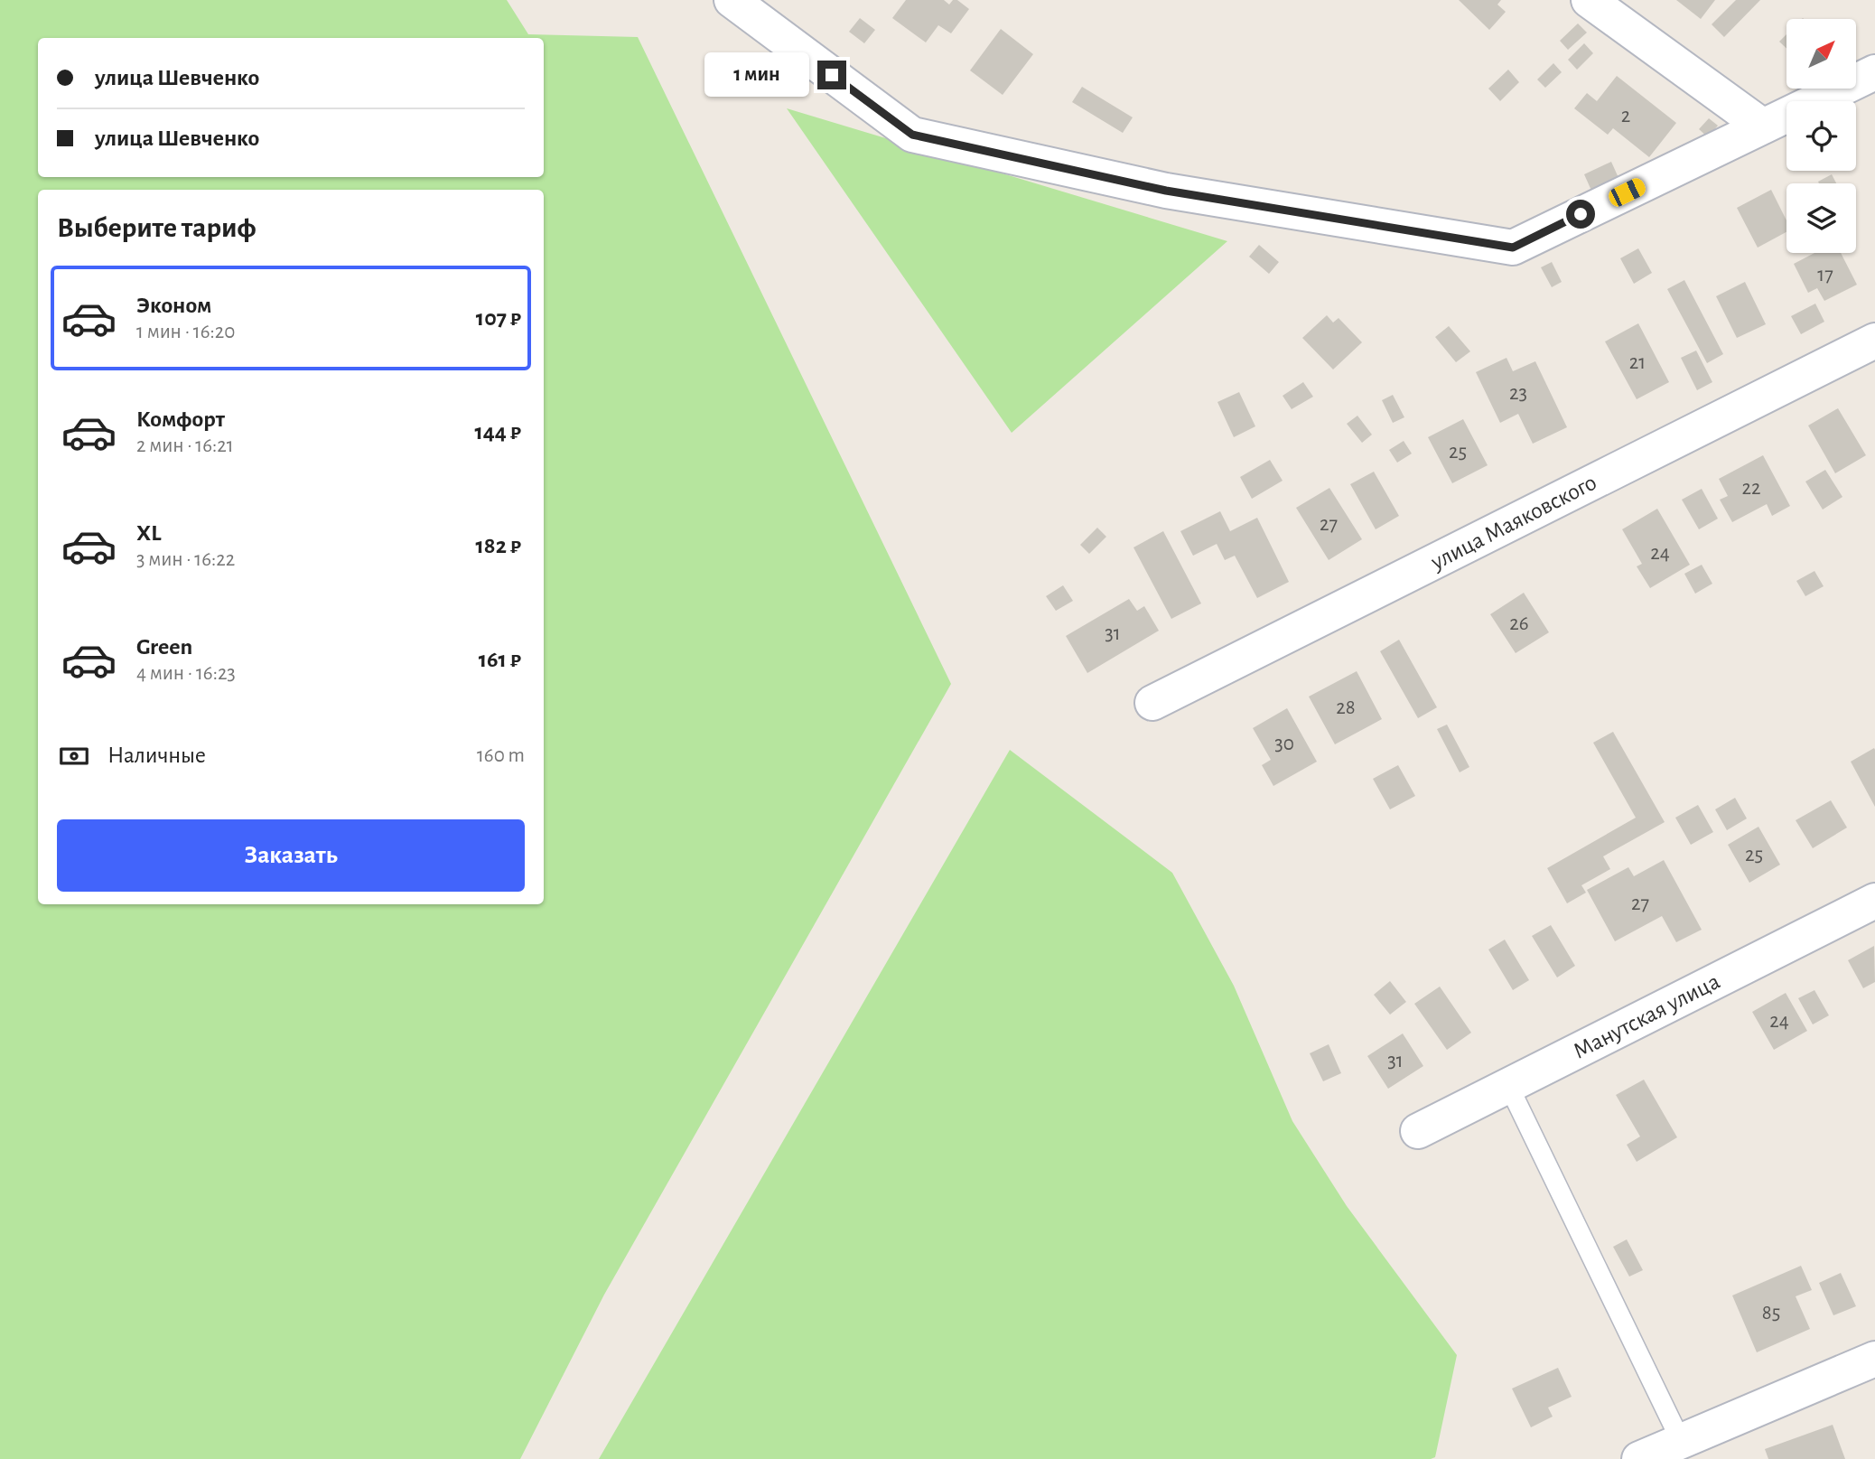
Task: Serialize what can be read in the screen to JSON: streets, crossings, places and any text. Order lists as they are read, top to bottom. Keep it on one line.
{"streets":{"street":["улица Маяковского","Манутская улица"]},"house_numbers":["2","17","21","23","25","22","27","24","26","31","28","30","25","27","24","31","85"],"north":"top right","page":{"banner":["улица Шевченко","улица Шевченко"],"bubble":"1 мин","heading":"Выберите тариф","list":[{"name":"Эконом","note":"1 мин · 16:20","value":"107 ₽"},{"name":"Комфорт","note":"2 мин · 16:21","value":"144 ₽"},{"name":"XL","note":"3 мин · 16:22","value":"182 ₽"},{"name":"Green","note":"4 мин · 16:23","value":"161 ₽"}],"pay":["Наличные","160 m"],"buttons":"Заказать"}}
